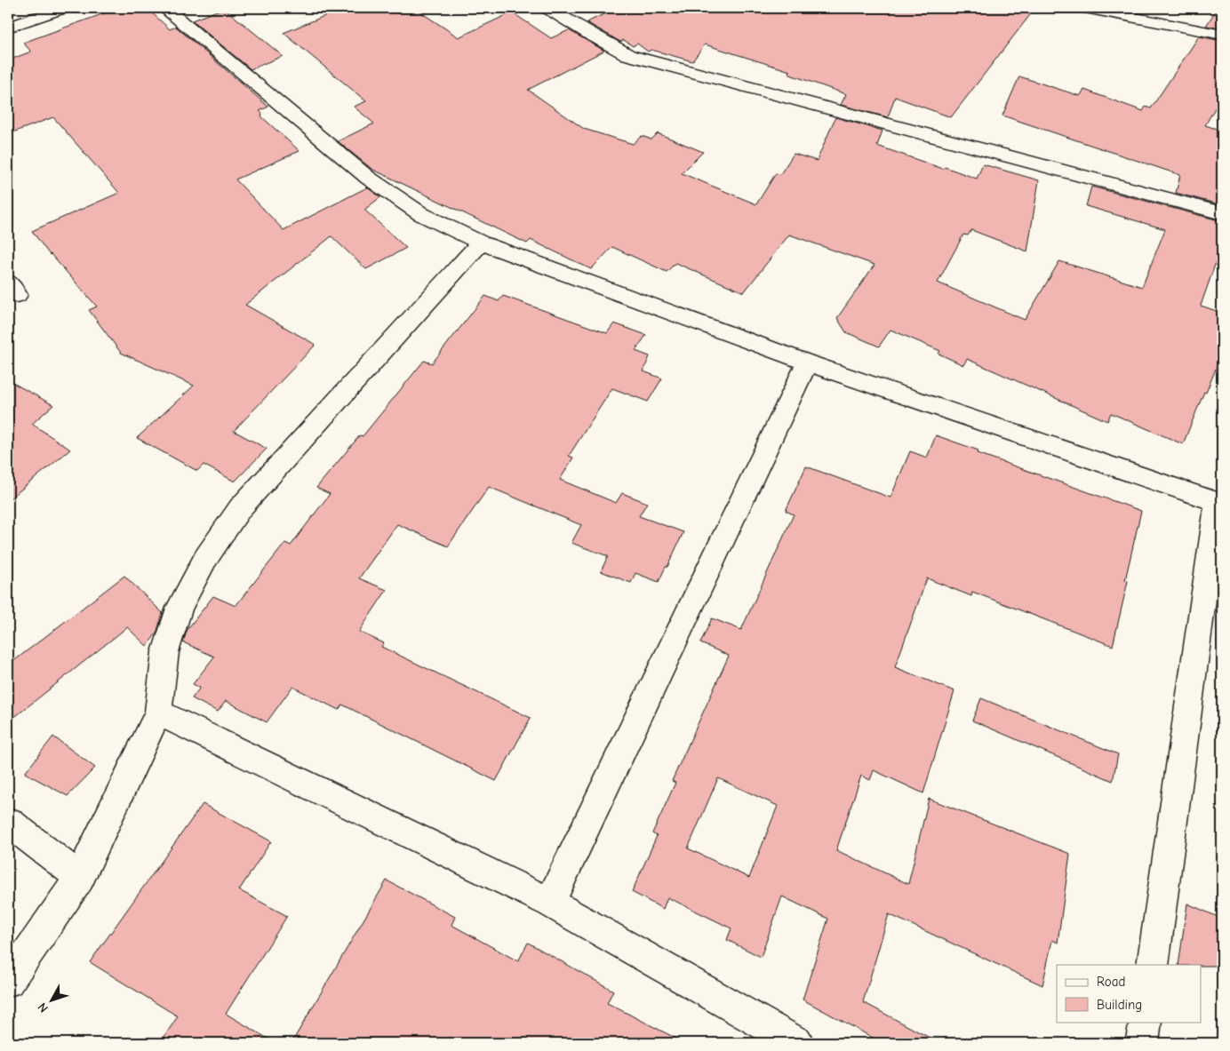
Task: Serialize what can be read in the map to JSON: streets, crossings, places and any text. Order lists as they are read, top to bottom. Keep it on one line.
{"legend":["Road","Building"],"north":"bottom left"}
